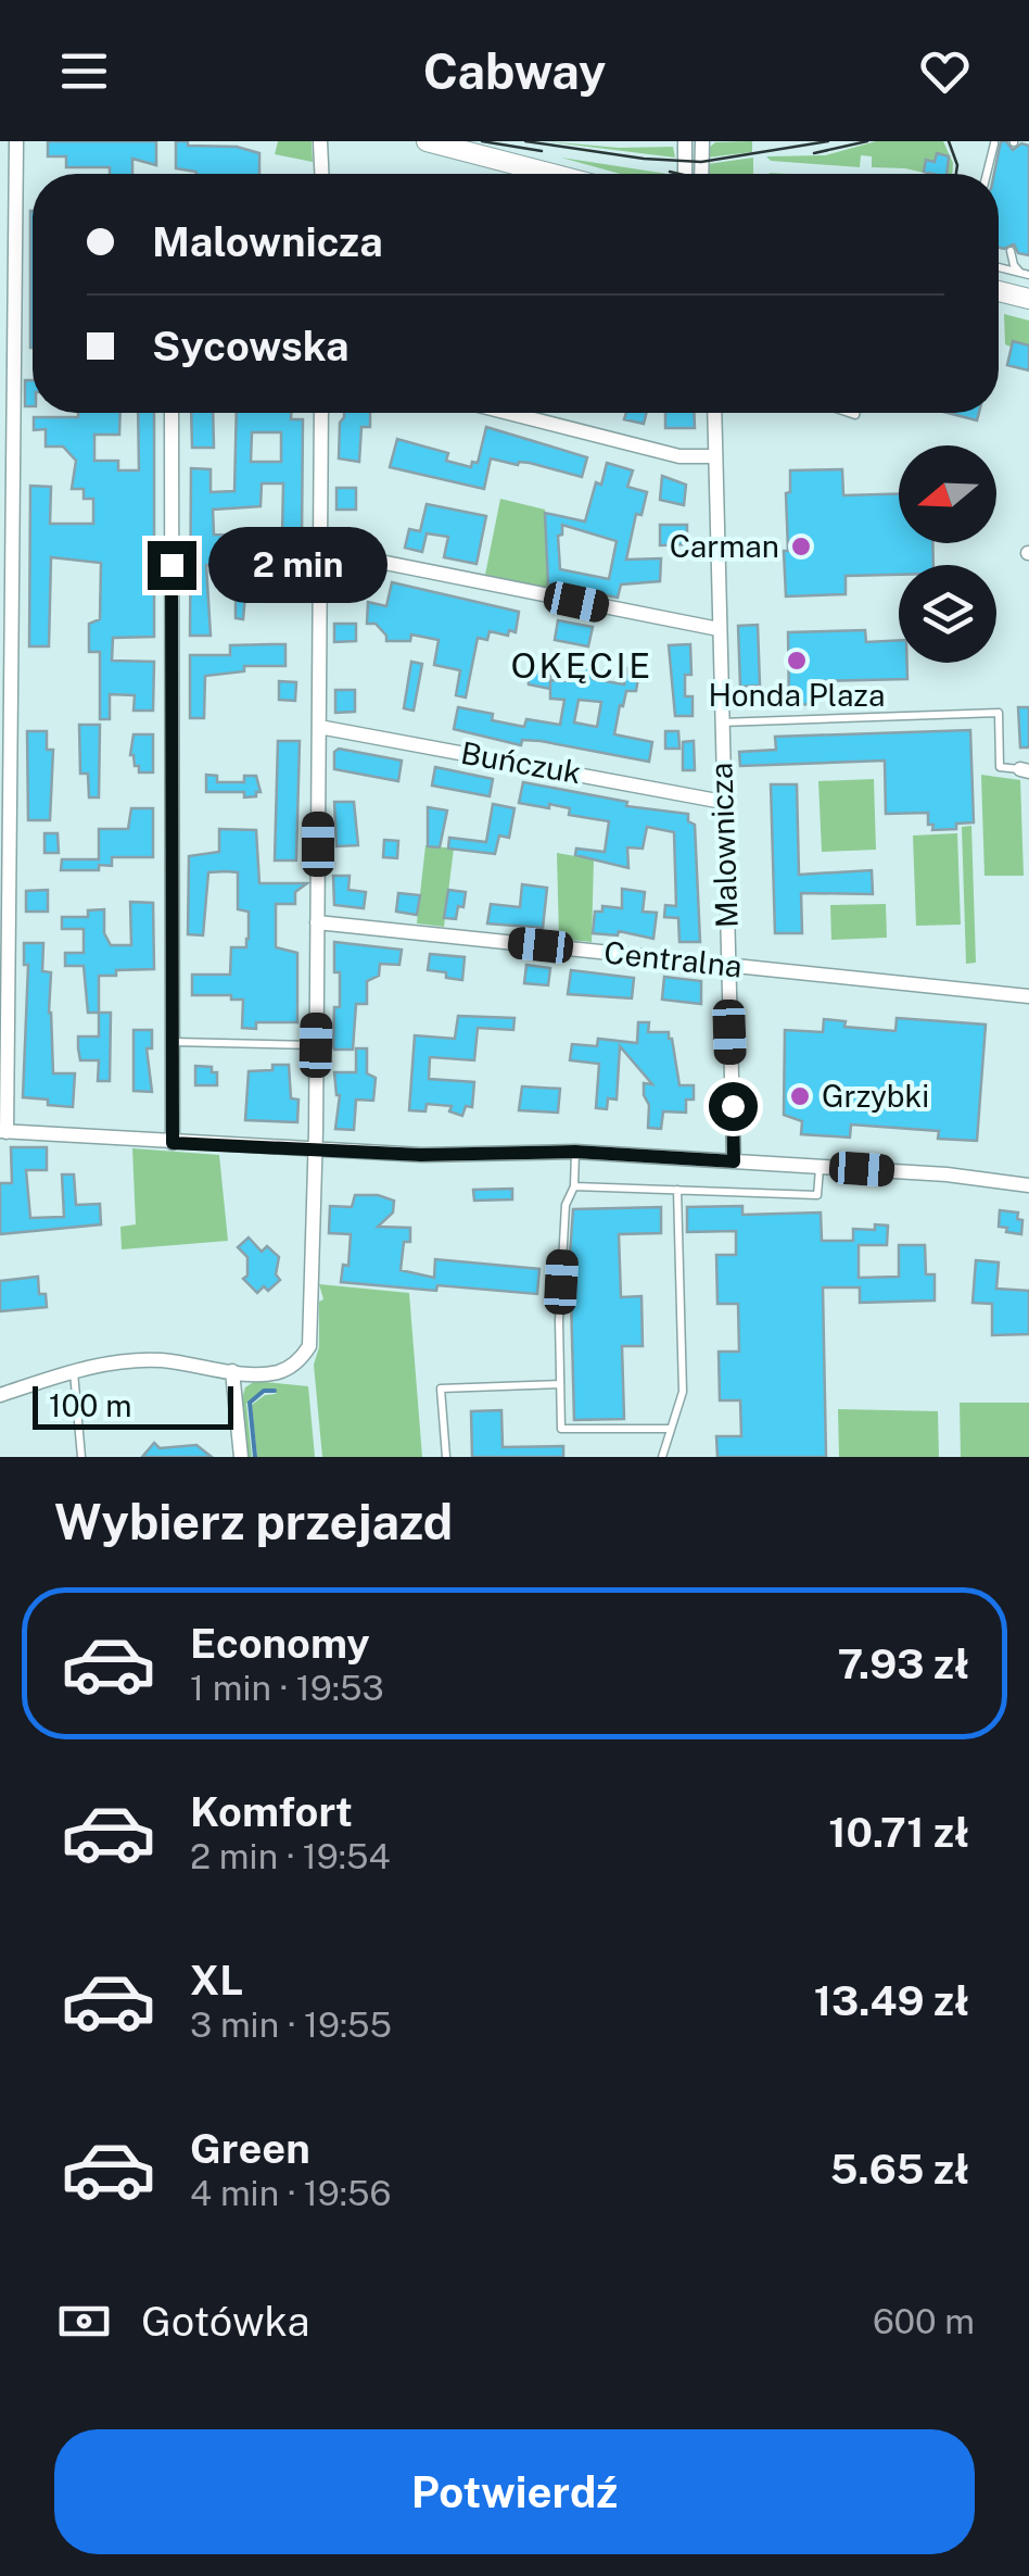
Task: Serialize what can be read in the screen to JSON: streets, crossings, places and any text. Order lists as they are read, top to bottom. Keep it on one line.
{"streets":{"street":["Buńczuk","Malownicza","Centralna"]},"crossings":[["Buńczuk","Malownicza"],["Malownicza","Centralna"]],"districts":["OKĘCIE"],"places":["Carman","Honda Plaza","Grzybki"],"scale_bar":"100 m","north":"left","page":{"header":"Cabway","banner":["Malownicza","Sycowska"],"bubble":"2 min","scale":"100 m","heading":"Wybierz przejazd","list":[{"name":"Economy","note":"1 min · 19:53","value":"7.93 zł"},{"name":"Komfort","note":"2 min · 19:54","value":"10.71 zł"},{"name":"XL","note":"3 min · 19:55","value":"13.49 zł"},{"name":"Green","note":"4 min · 19:56","value":"5.65 zł"}],"pay":["Gotówka","600 m"],"buttons":"Potwierdź"}}
